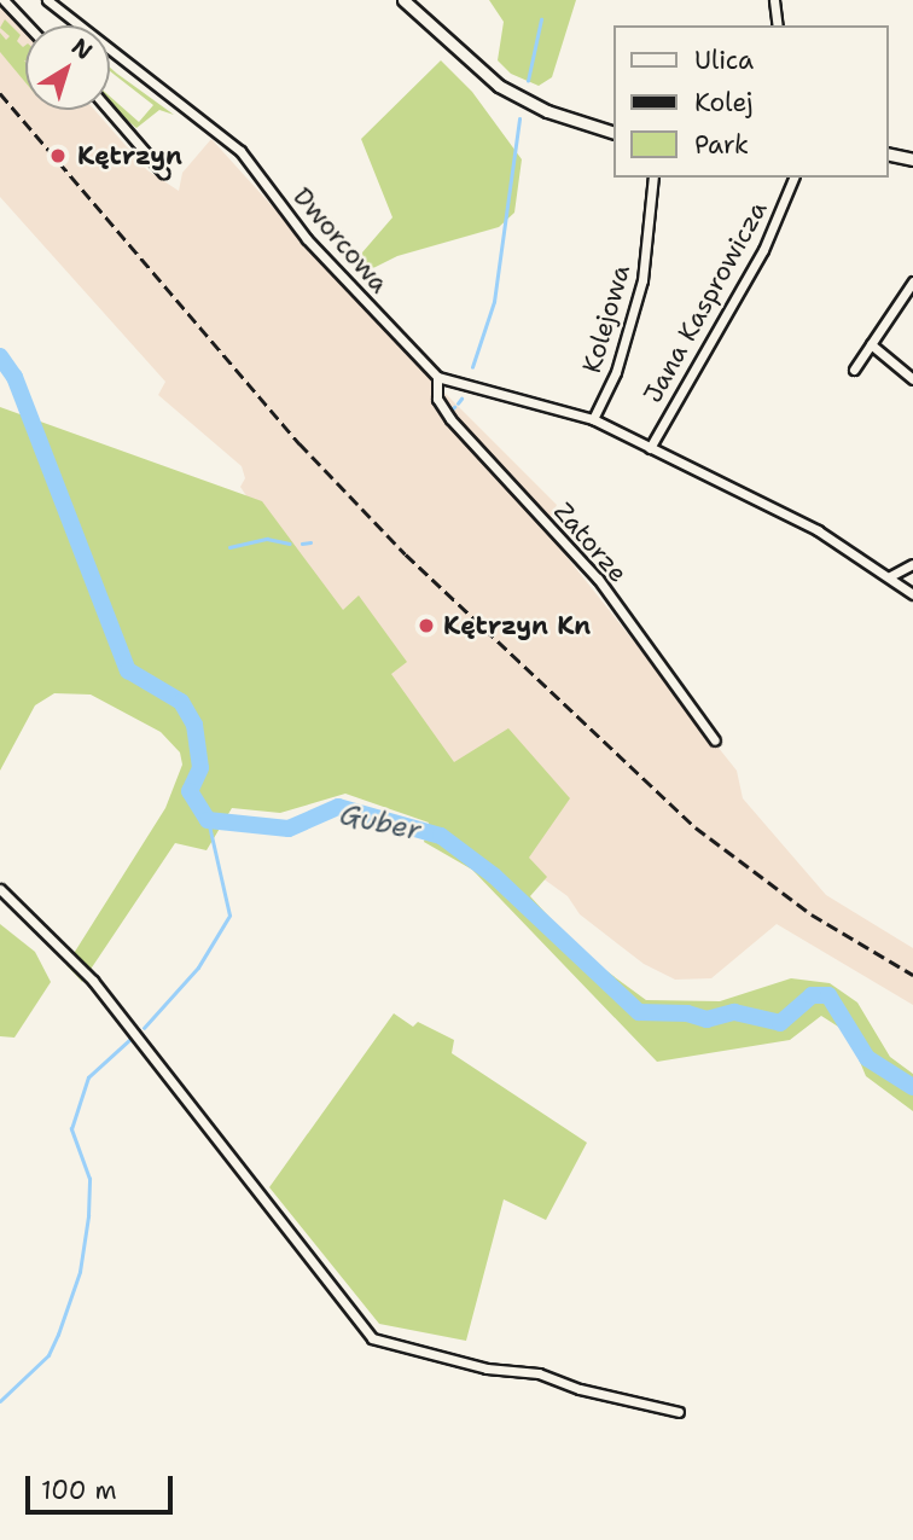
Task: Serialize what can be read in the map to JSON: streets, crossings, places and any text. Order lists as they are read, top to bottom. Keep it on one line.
{"streets":{"street":["Dworcowa","Jana Kasprowicza","Kolejowa","Zatorze"]},"crossings":[["Dworcowa","Zatorze"]],"water":["Guber"],"places":["Kętrzyn","Kętrzyn Kn"],"legend":["Ulica","Kolej","Park"],"scale_bar":"100 m","north":"top right"}
